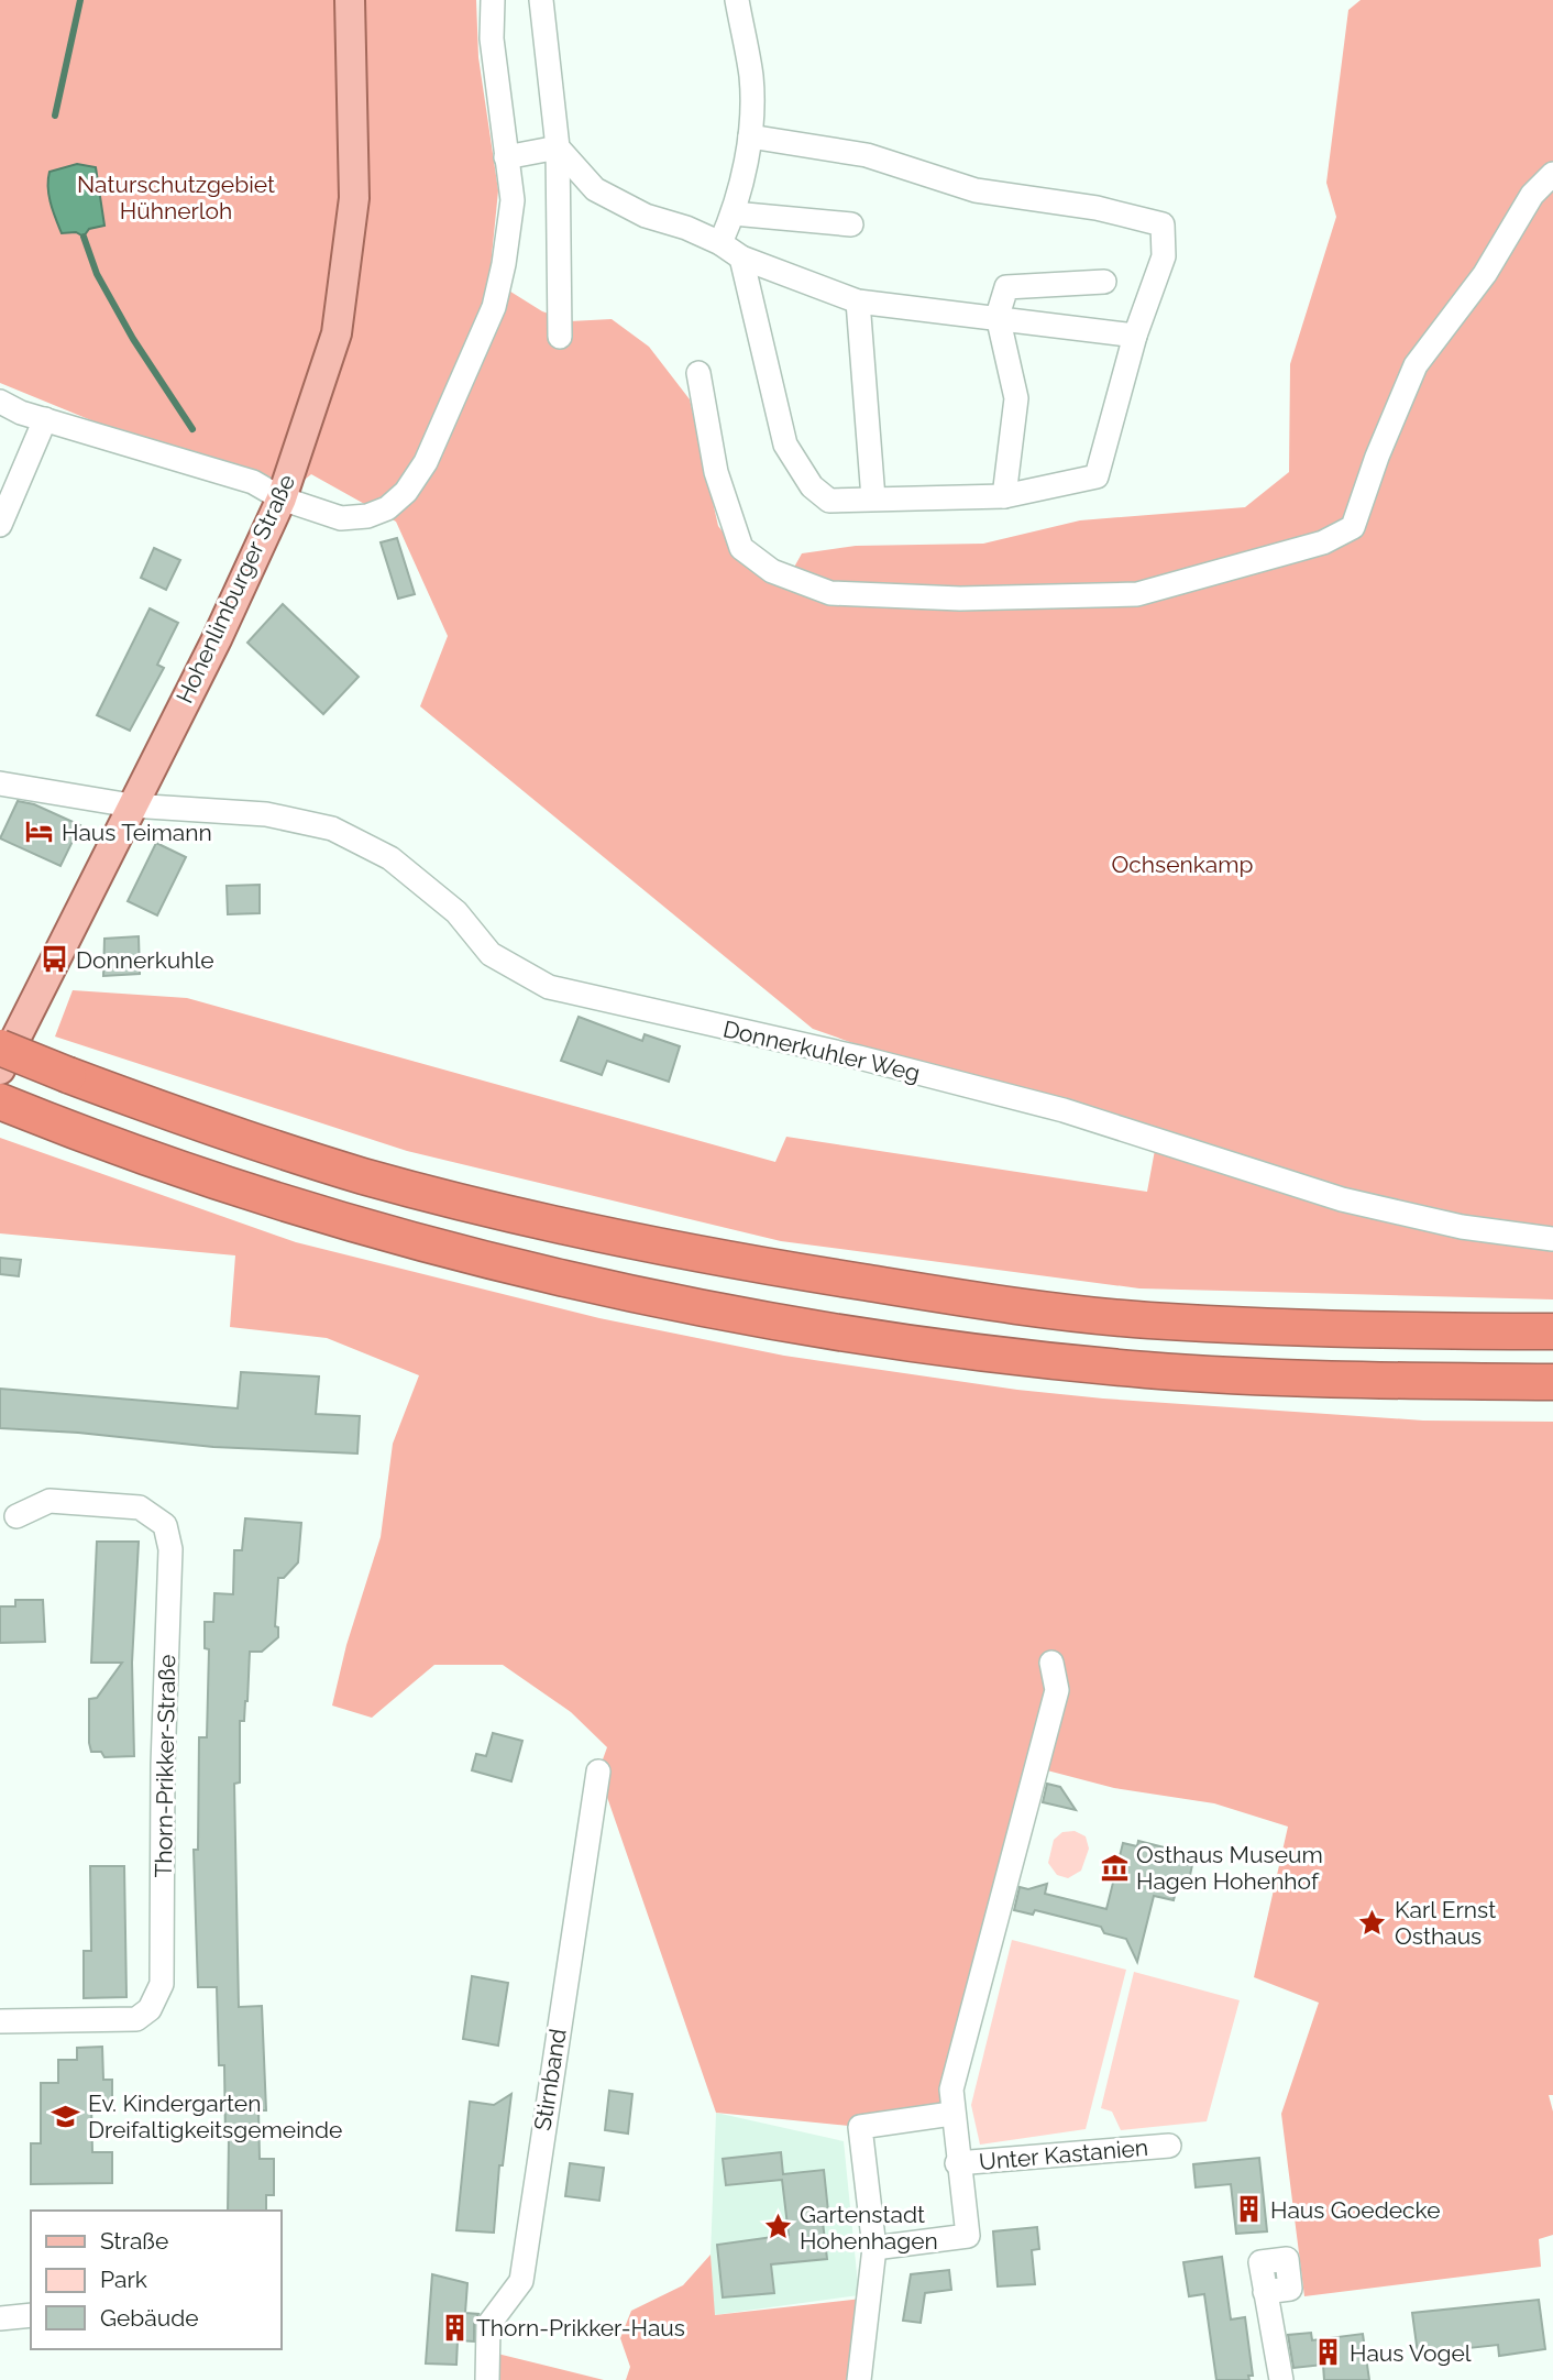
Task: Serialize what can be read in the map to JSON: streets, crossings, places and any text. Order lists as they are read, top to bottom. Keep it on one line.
{"streets":{"main road":["Hohenlimburger Straße"],"street":["Donnerkuhler Weg","Thorn-Prikker-Straße","Stirnband","Unter Kastanien"]},"crossings":[["Hohenlimburger Straße","Donnerkuhler Weg"]],"parks":["Naturschutzgebiet Hühnerloh","Ochsenkamp"],"places":{"hotel":["Haus Teimann"],"bus stop":["Donnerkuhle"],"museum":["Osthaus Museum Hagen Hohenhof"],"place":["Karl Ernst Osthaus","Gartenstadt Hohenhagen"],"school or university":["Ev. Kindergarten Dreifaltigkeitsgemeinde"],"building":["Haus Goedecke","Thorn-Prikker-Haus","Haus Vogel"]},"legend":["Straße","Park","Gebäude"]}
